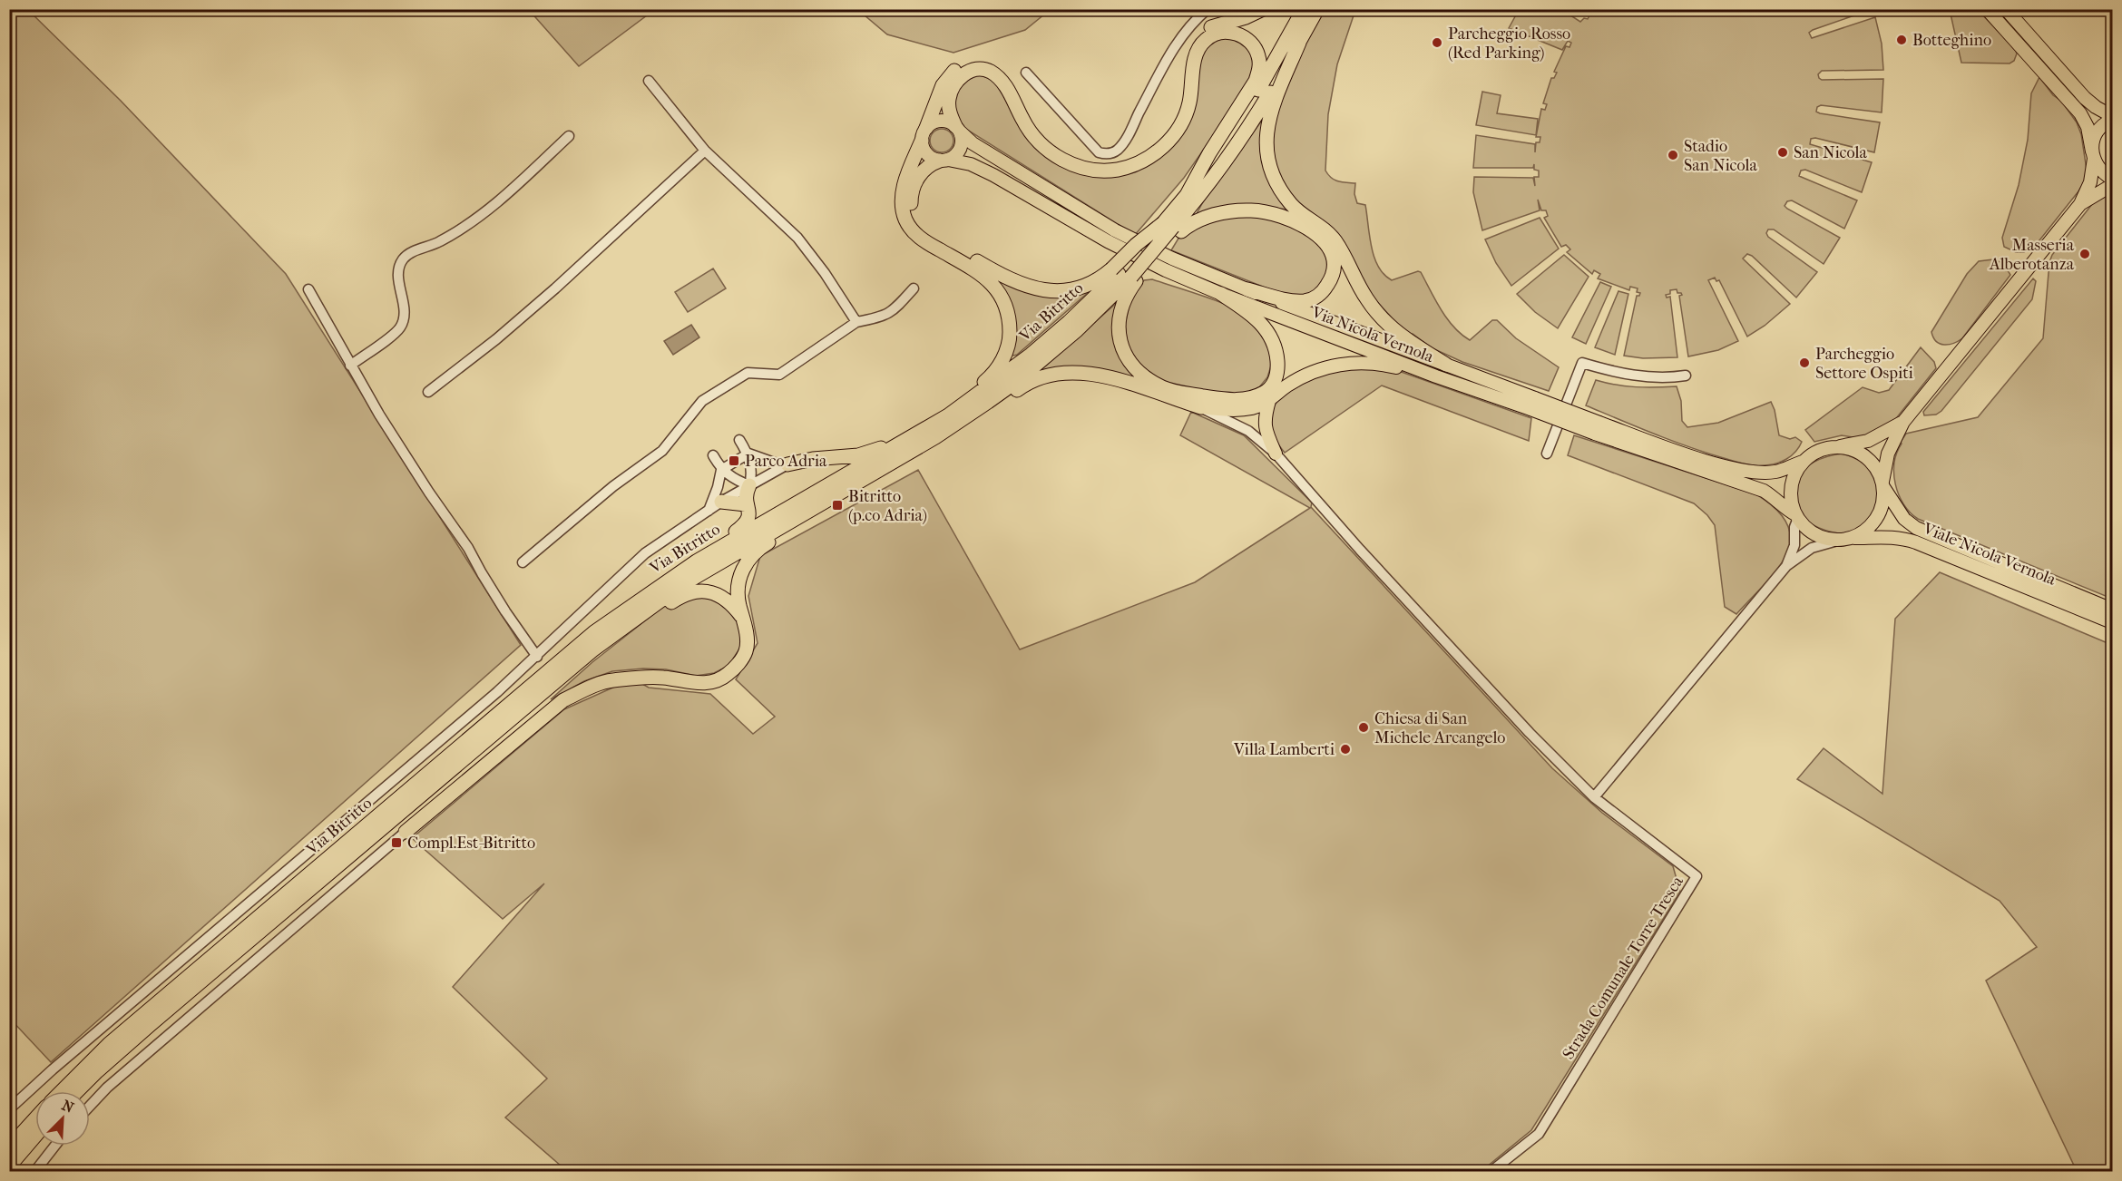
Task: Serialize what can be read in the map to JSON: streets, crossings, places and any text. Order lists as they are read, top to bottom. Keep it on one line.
{"streets":{"highway":["Via Bitritto"],"main road":["Via Nicola Vernola","Viale Nicola Vernola"],"street":["Strada Comunale Torre Tresca"]},"crossings":[["Via Nicola Vernola","Viale Nicola Vernola"]],"places":{"other":["Botteghino","Parcheggio Rosso (Red Parking)","San Nicola","Stadio San Nicola","Masseria Alberotanza","Parcheggio Settore Ospiti","Chiesa di San Michele Arcangelo","Villa Lamberti"],"transit":["Parco Adria","Bitritto (p.co Adria)","Compl.Est-Bitritto"]},"north":"top right"}
